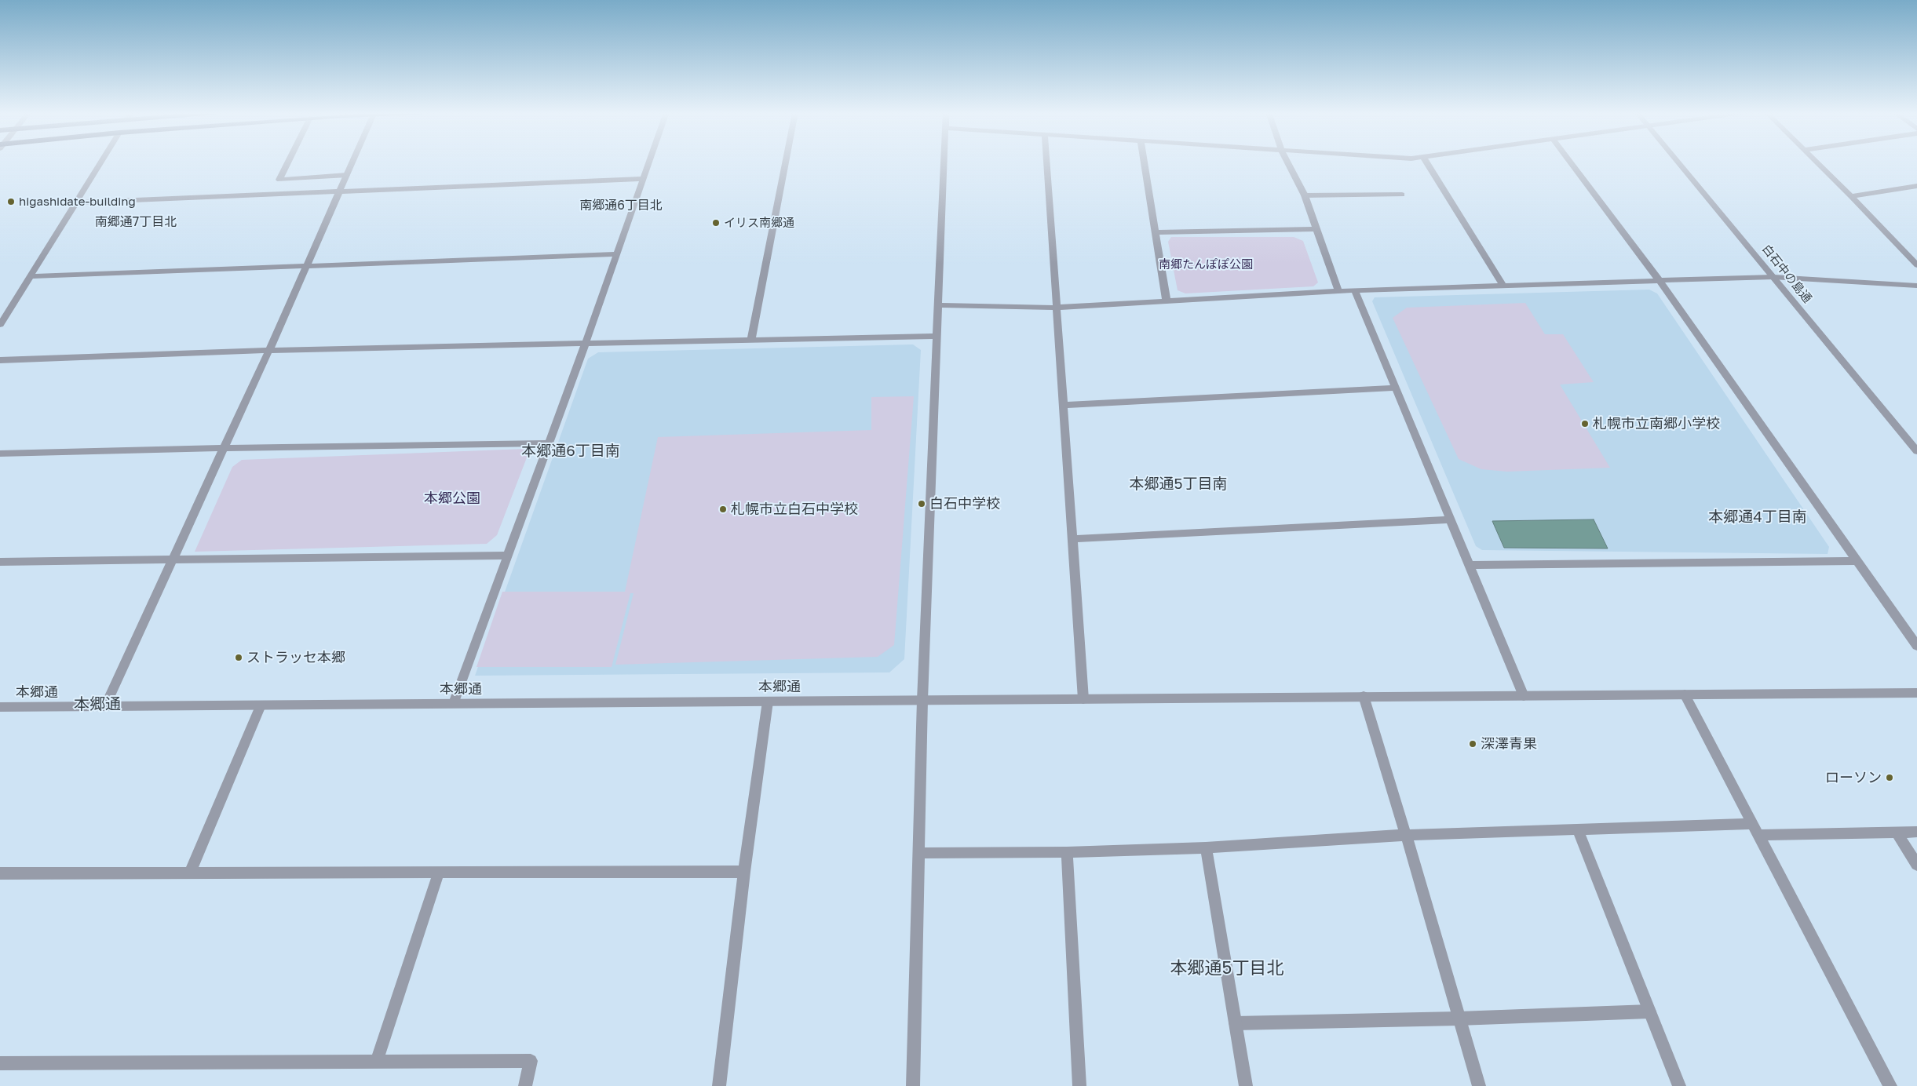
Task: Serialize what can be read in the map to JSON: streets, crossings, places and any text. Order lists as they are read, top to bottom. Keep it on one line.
{"streets":{"street":["白石中の島通","本郷通"]},"districts":["南郷通6丁目北","南郷通7丁目北","本郷通6丁目南","本郷通5丁目南","本郷通4丁目南","本郷通","本郷通5丁目北"],"parks":["南郷たんぽぽ公園","本郷公園"],"places":["higashidate-building","イリス南郷通","札幌市立南郷小学校","白石中学校","札幌市立白石中学校","ストラッセ本郷","深澤青果","ローソン"]}
